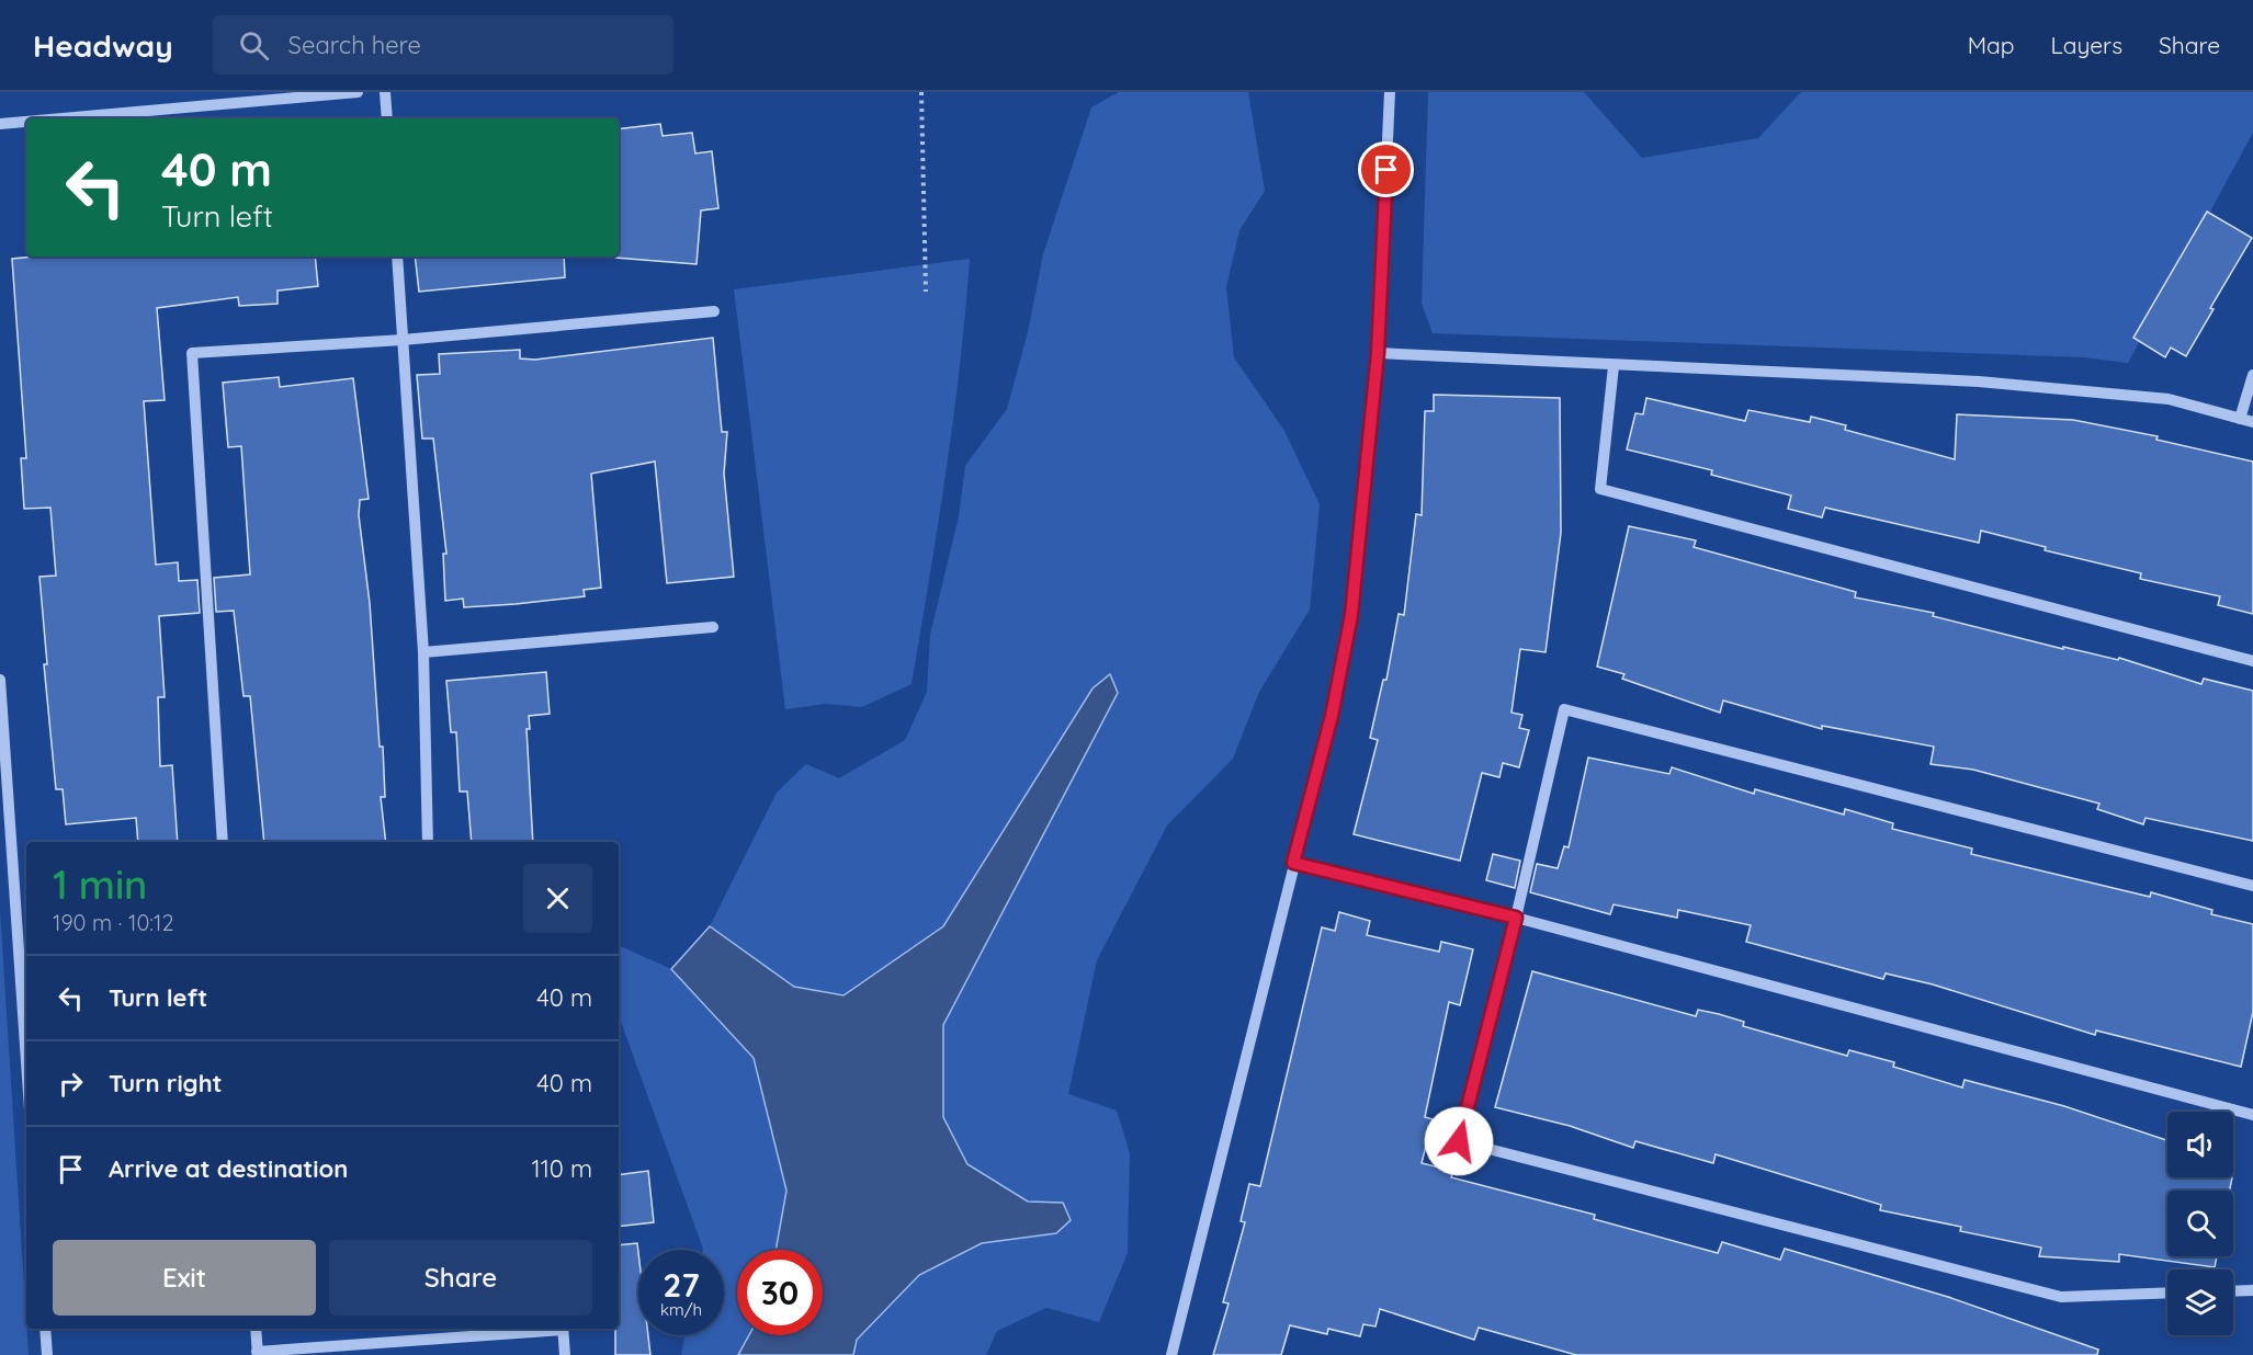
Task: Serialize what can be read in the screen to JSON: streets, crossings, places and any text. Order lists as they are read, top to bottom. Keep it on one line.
{"page":{"header":"Headway","search":"Search here","nav":["Map","Layers","Share"],"turn":["40 m","Turn left"],"heading":["1 min","190 m · 10:12"],"list":[{"name":"Turn left","value":"40 m"},{"name":"Turn right","value":"40 m"},{"name":"Arrive at destination","value":"110 m"}],"buttons":["Exit","Share"],"speed":"27 km/h","limit":"30"}}
